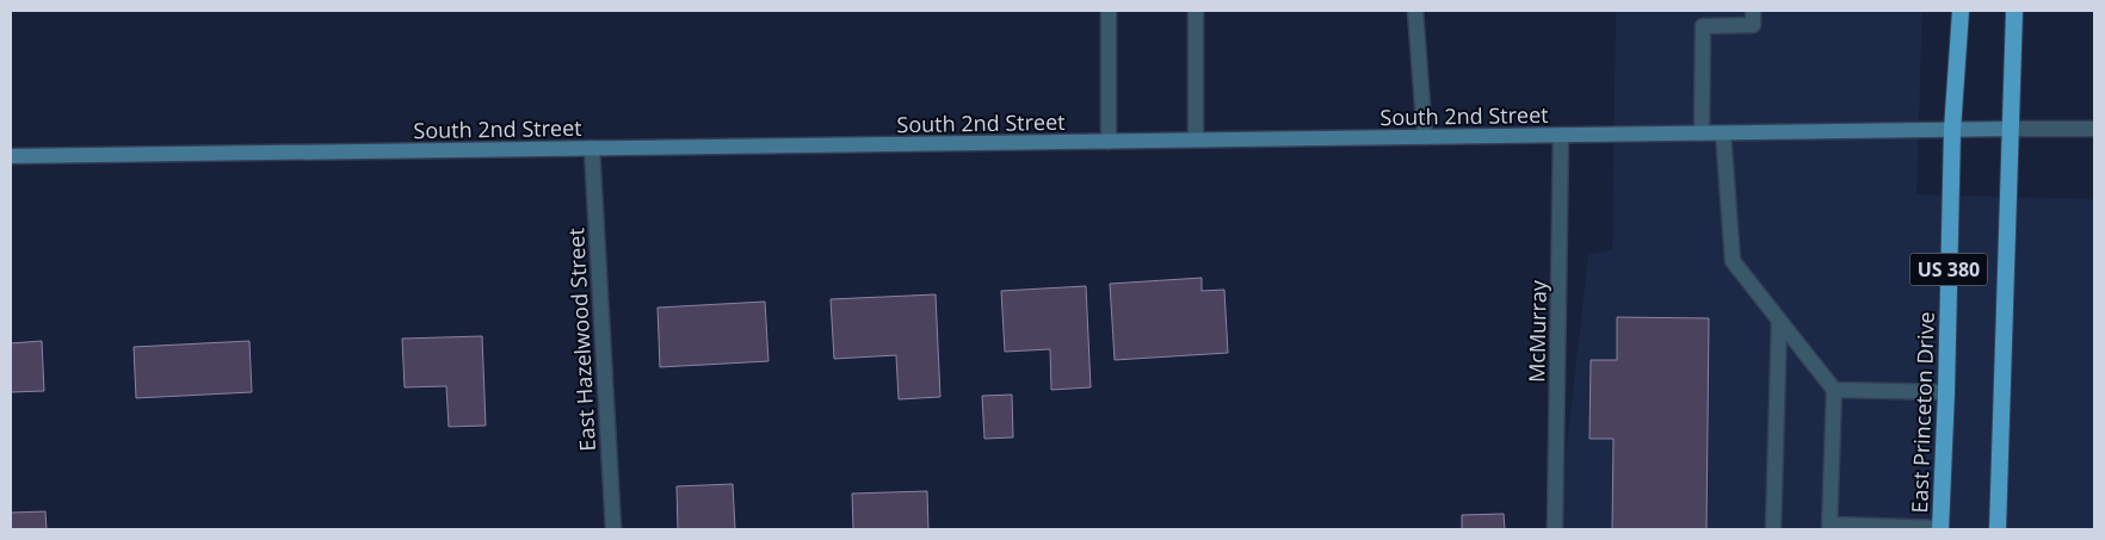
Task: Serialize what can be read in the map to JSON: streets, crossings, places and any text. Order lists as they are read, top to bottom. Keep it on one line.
{"streets":{"highway":["US 380","East Princeton Drive"],"main road":["South 2nd Street"],"street":["McMurray","East Hazelwood Street"]},"crossings":[["South 2nd Street","US 380"],["South 2nd Street","McMurray"],["South 2nd Street","East Hazelwood Street"],["South 2nd Street","East Princeton Drive"]]}
